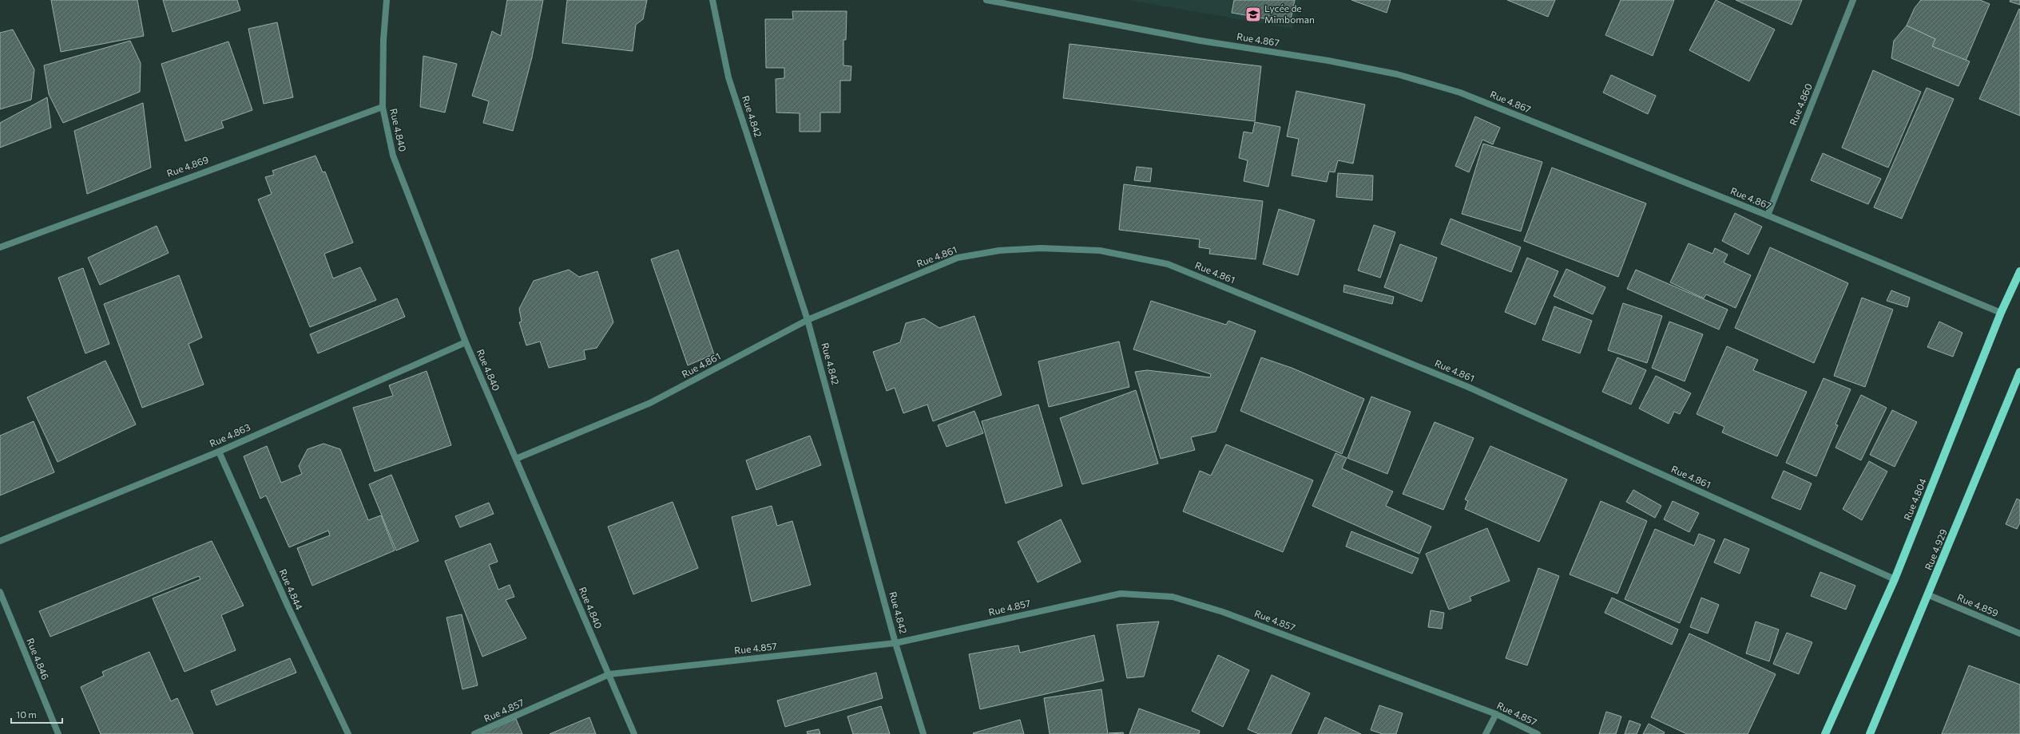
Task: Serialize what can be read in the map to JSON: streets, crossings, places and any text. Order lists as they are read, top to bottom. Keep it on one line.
{"streets":{"main road":["Rue 4.804","Rue 4.929"],"street":["Rue 4.867","Rue 4.860","Rue 4.842","Rue 4.840","Rue 4.869","Rue 4.861","Rue 4.863","Rue 4.844","Rue 4.859","Rue 4.857","Rue 4.846"]},"crossings":[["Rue 4.867","Rue 4.860"],["Rue 4.867","Rue 4.804"],["Rue 4.842","Rue 4.861"],["Rue 4.842","Rue 4.857"],["Rue 4.840","Rue 4.869"],["Rue 4.840","Rue 4.861"],["Rue 4.840","Rue 4.863"],["Rue 4.840","Rue 4.857"],["Rue 4.861","Rue 4.804"],["Rue 4.863","Rue 4.844"],["Rue 4.929","Rue 4.859"]],"places":{"school or university":["Lycée de Mimboman"]},"scale_bar":"10 m"}
